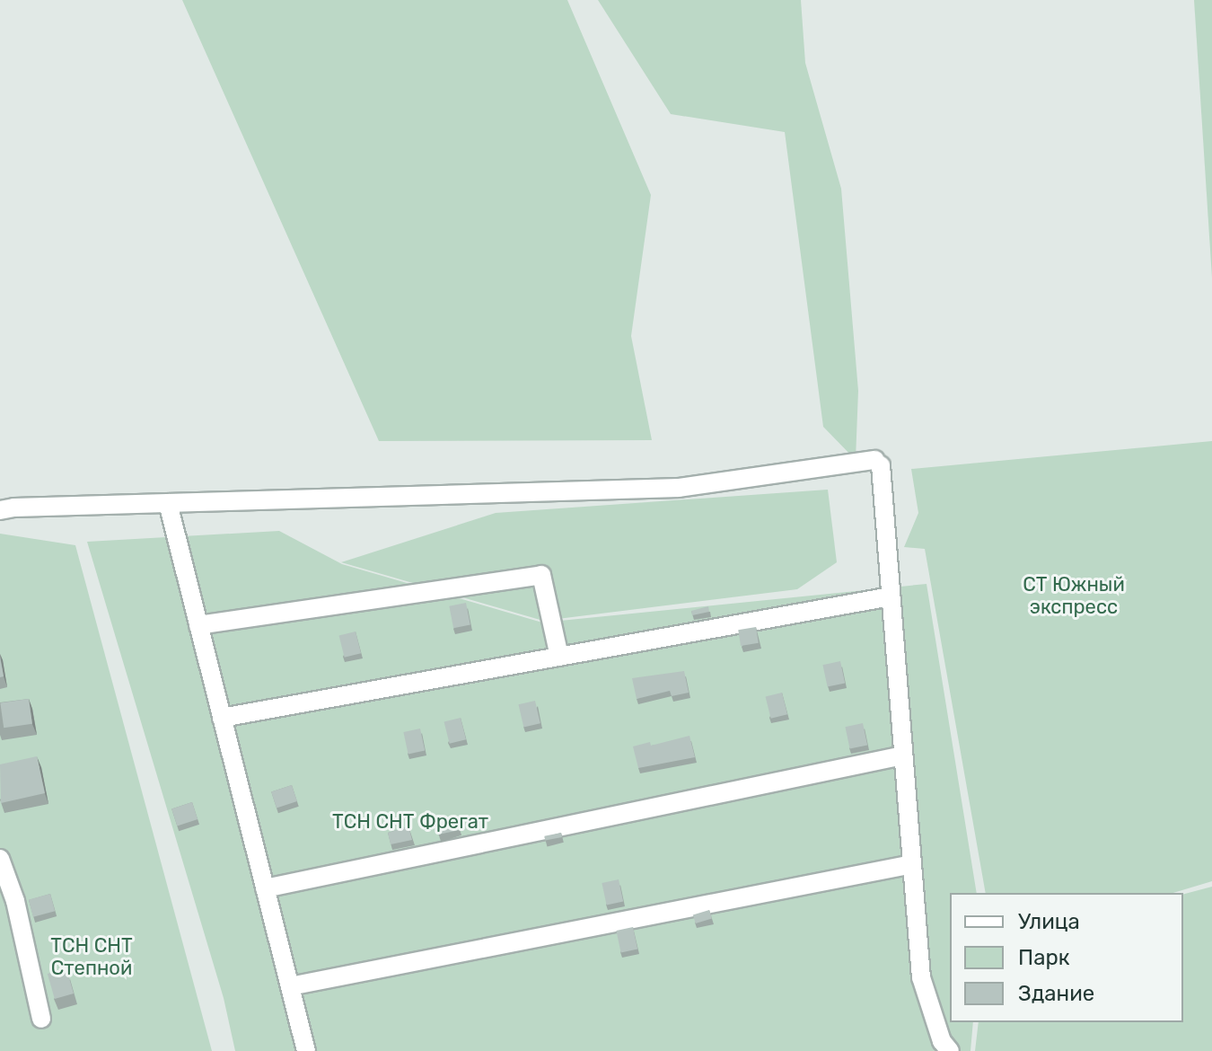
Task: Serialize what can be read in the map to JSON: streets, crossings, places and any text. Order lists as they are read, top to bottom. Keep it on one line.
{"parks":["СТ Южный экспресс","ТСН СНТ Фрегат","ТСН СНТ Степной"],"legend":["Улица","Парк","Здание"]}
